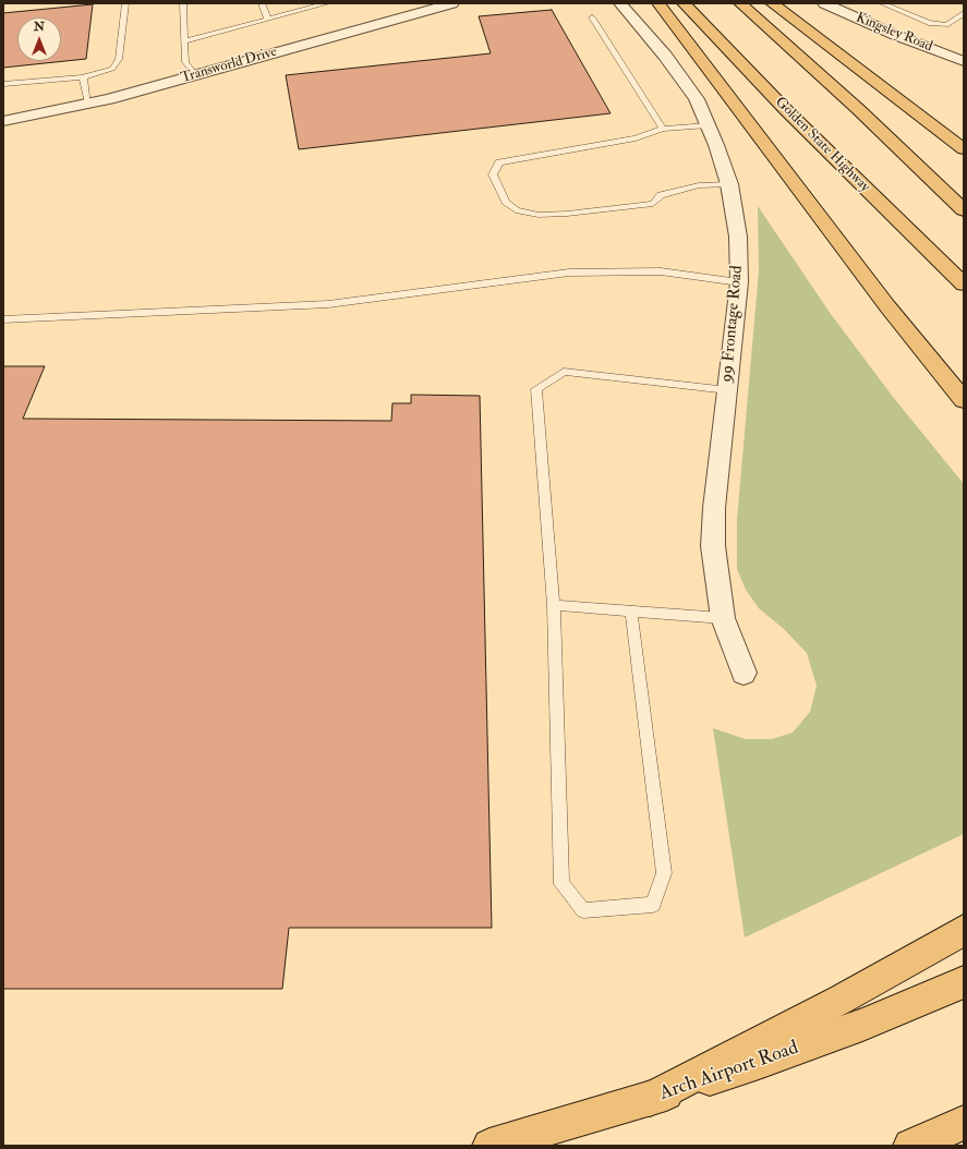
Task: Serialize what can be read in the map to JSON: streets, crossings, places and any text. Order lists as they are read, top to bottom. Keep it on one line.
{"streets":{"main road":["Golden State Highway","Arch Airport Road"],"street":["Kingsley Road","Transworld Drive","99 Frontage Road"]},"north":"top"}
